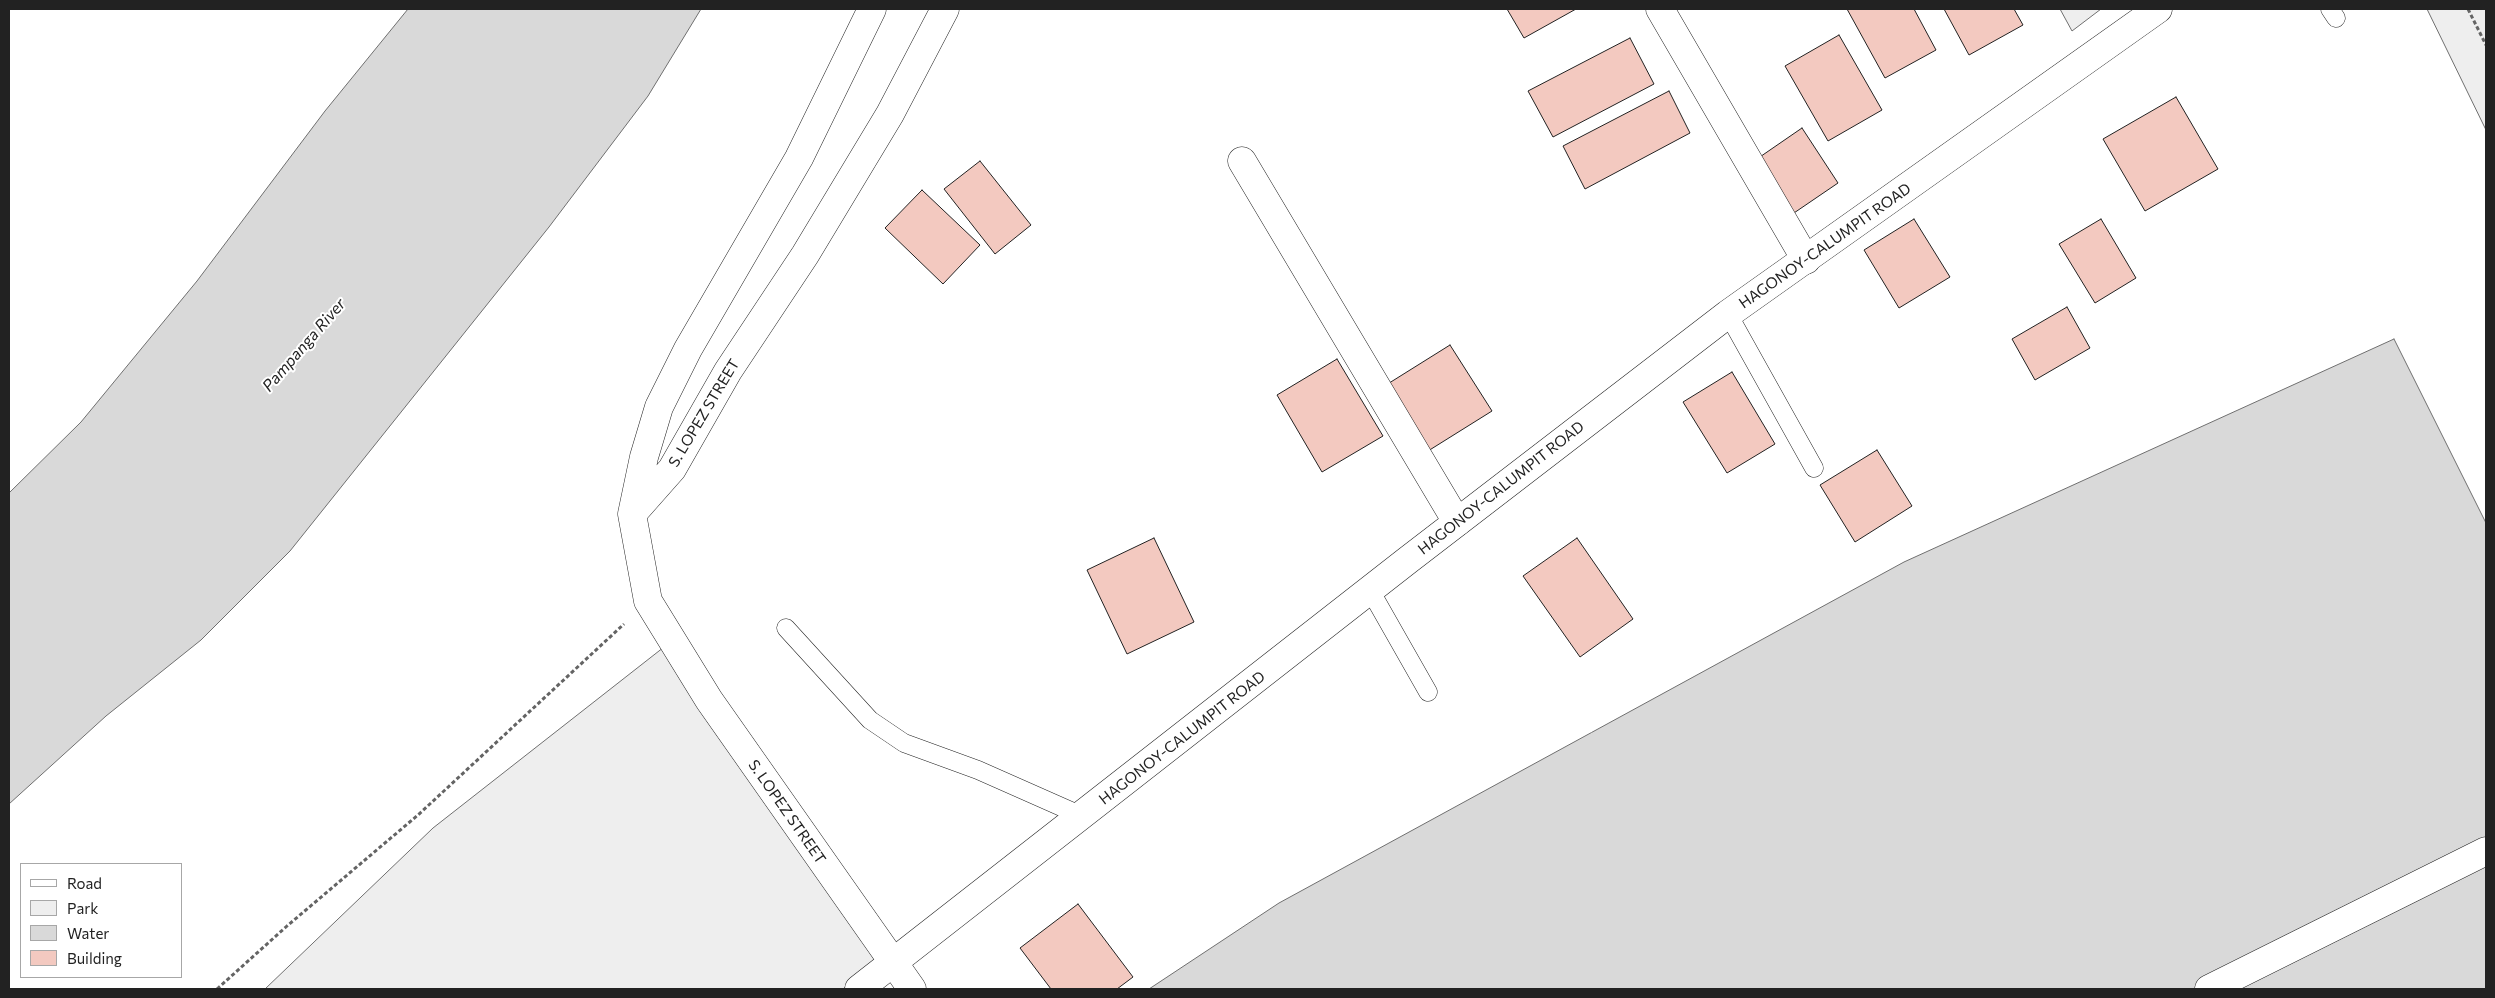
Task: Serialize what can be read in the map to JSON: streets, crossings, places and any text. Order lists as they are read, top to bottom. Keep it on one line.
{"streets":{"street":["HAGONOY-CALUMPIT ROAD","S. LOPEZ STREET"]},"crossings":[["HAGONOY-CALUMPIT ROAD","S. LOPEZ STREET"]],"water":["Pampanga River"],"legend":["Road","Park","Water","Building"]}
